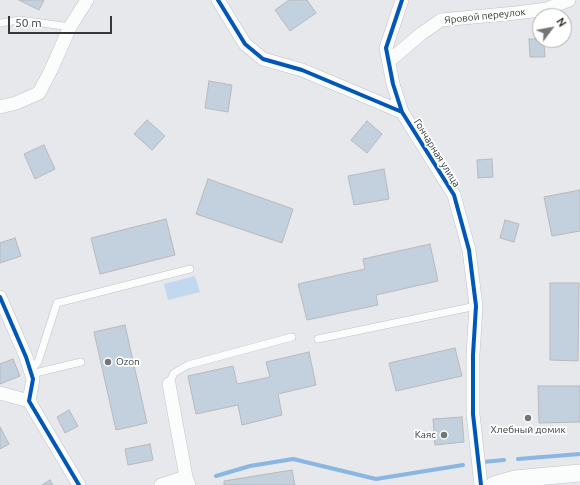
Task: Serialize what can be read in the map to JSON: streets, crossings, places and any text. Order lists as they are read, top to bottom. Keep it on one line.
{"streets":{"street":["Яровой переулок","Гончарная улица"]},"crossings":[["Яровой переулок","Гончарная улица"]],"places":["Ozon","Хлебный домик","Каяс"],"scale_bar":"50 m","north":"top right"}
